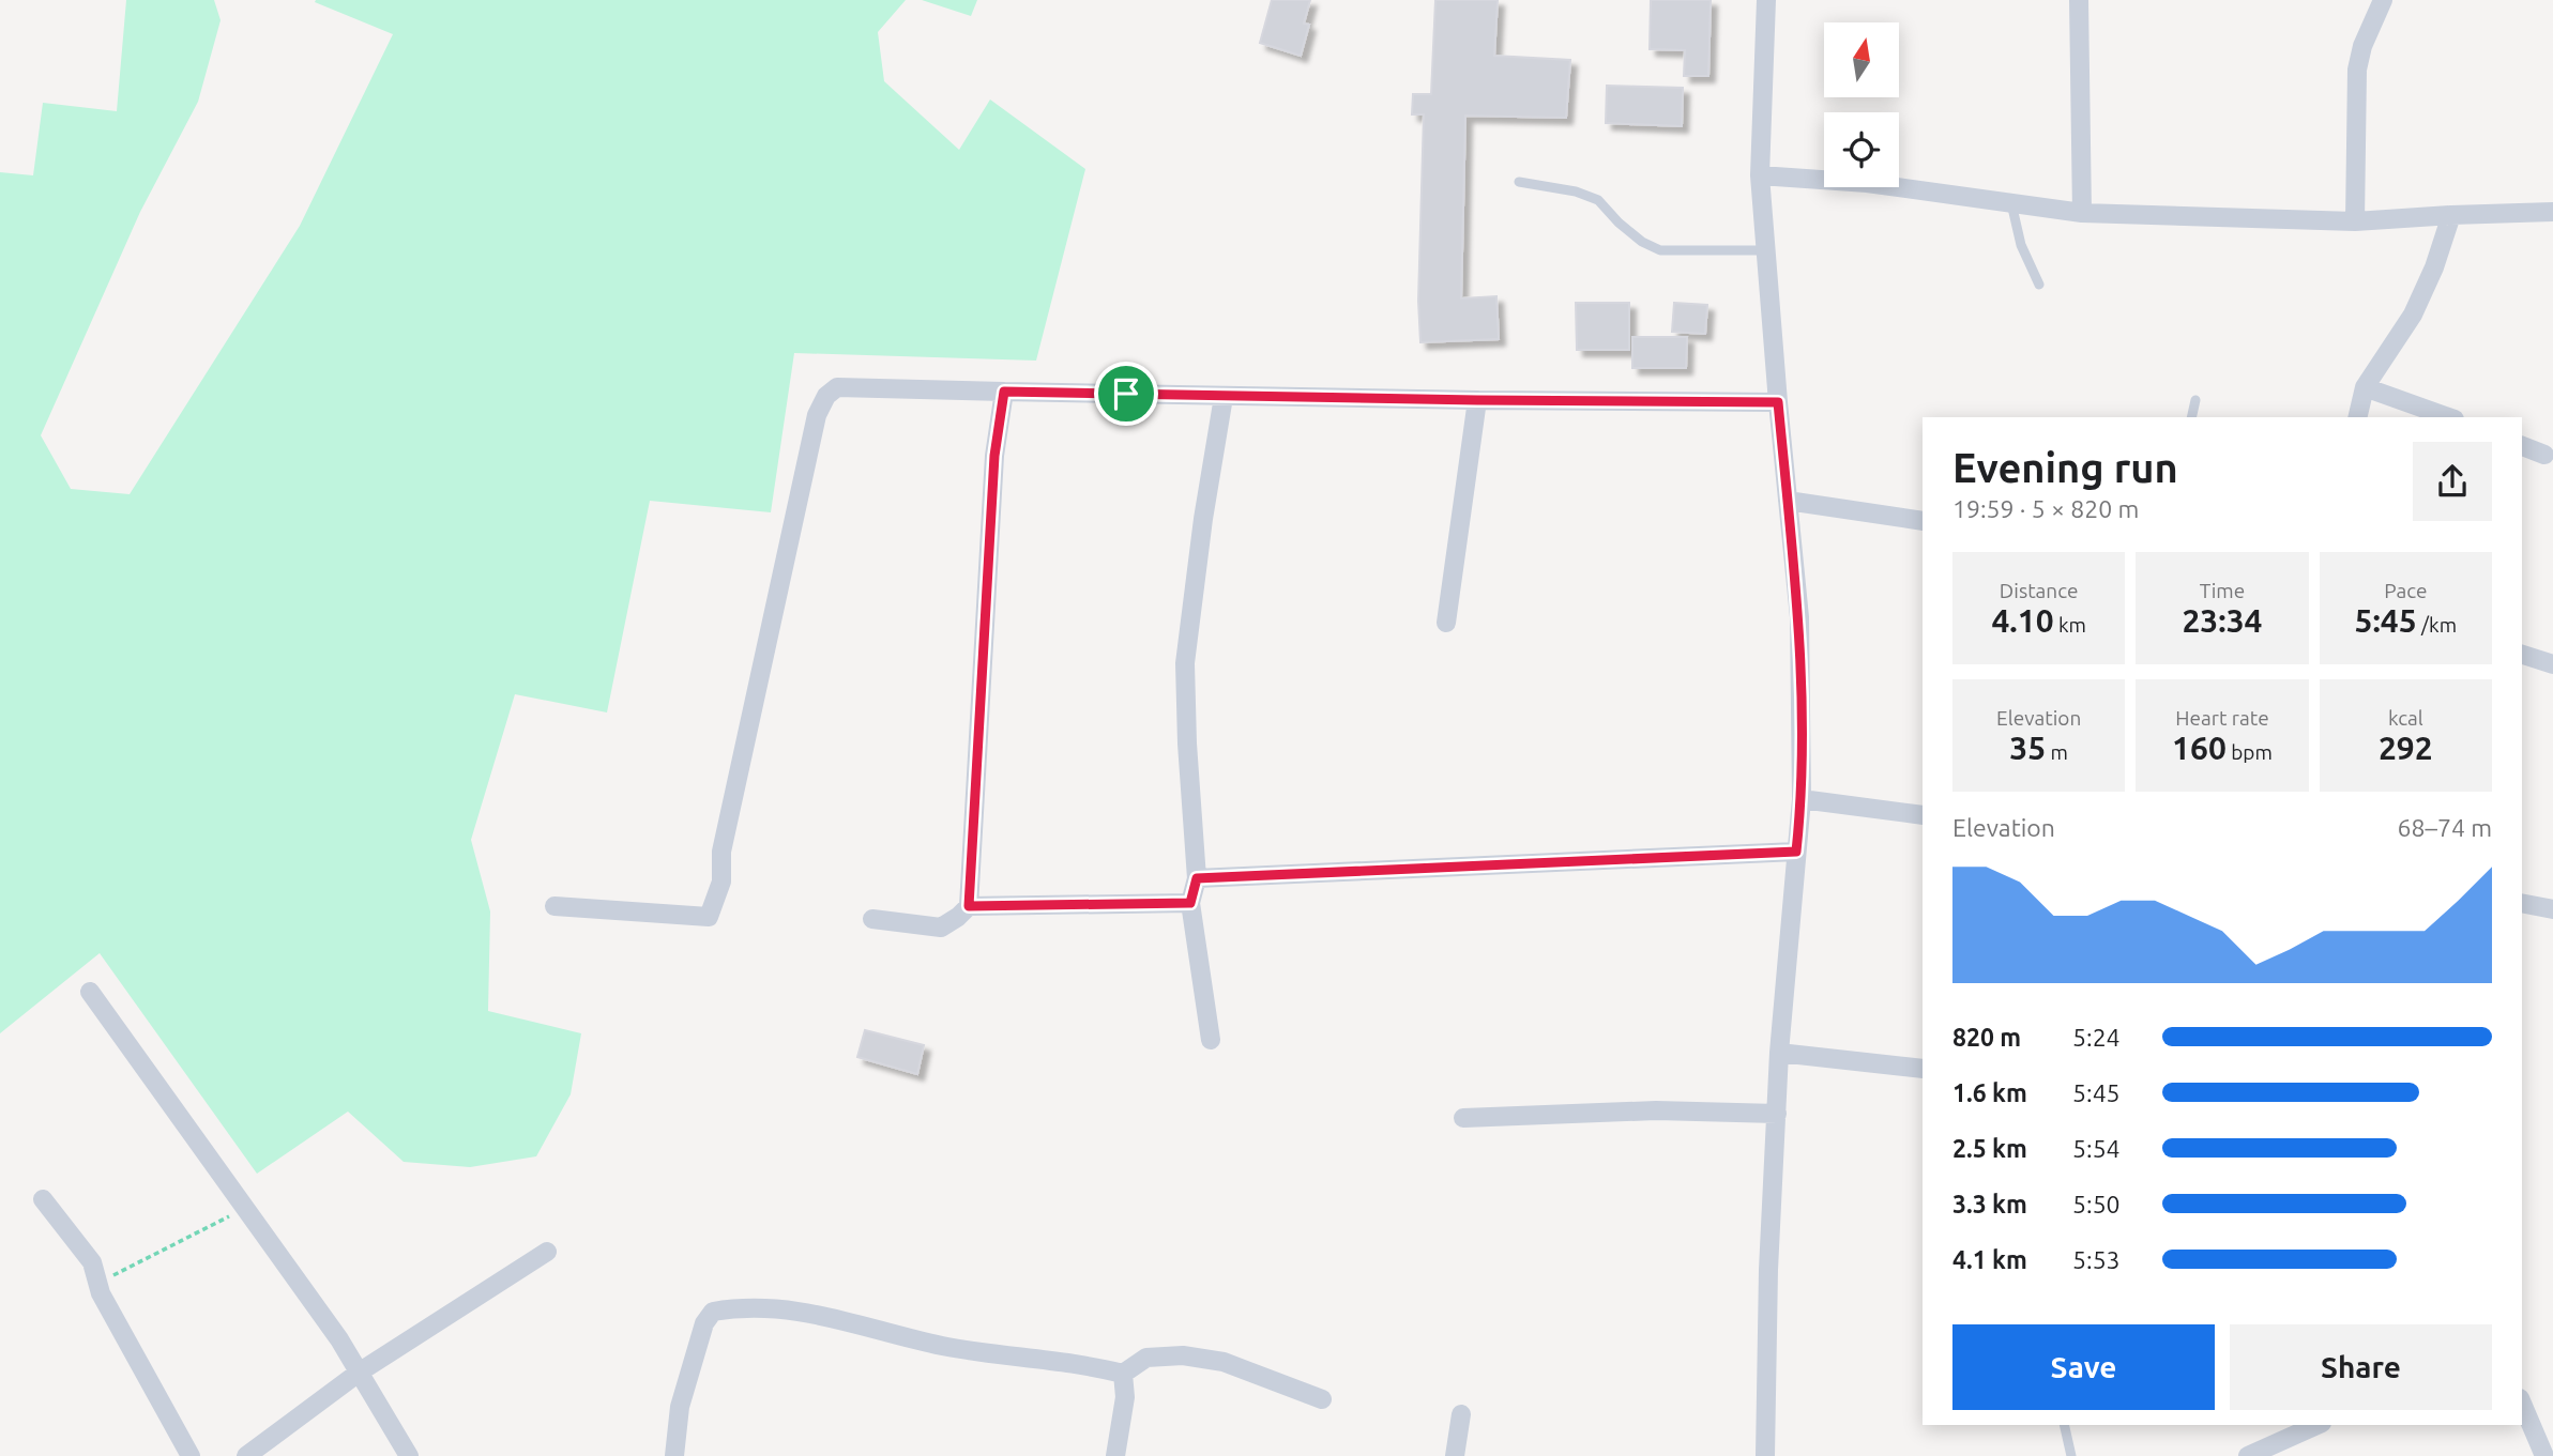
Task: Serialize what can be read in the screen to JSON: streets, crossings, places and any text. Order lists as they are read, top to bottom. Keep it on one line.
{"north":"top","page":{"heading":["Evening run","19:59 · 5 × 820 m"],"stats":[["Distance","4.10 km"],["Time","23:34"],["Pace","5:45 /km"],["Elevation","35 m"],["Heart rate","160 bpm"],["kcal","292"]],"chart":["Elevation","68–74 m"],"list":[{"name":"820 m","note":"5:24"},{"name":"1.6 km","note":"5:45"},{"name":"2.5 km","note":"5:54"},{"name":"3.3 km","note":"5:50"},{"name":"4.1 km","note":"5:53"}],"buttons":["Save","Share"]}}
